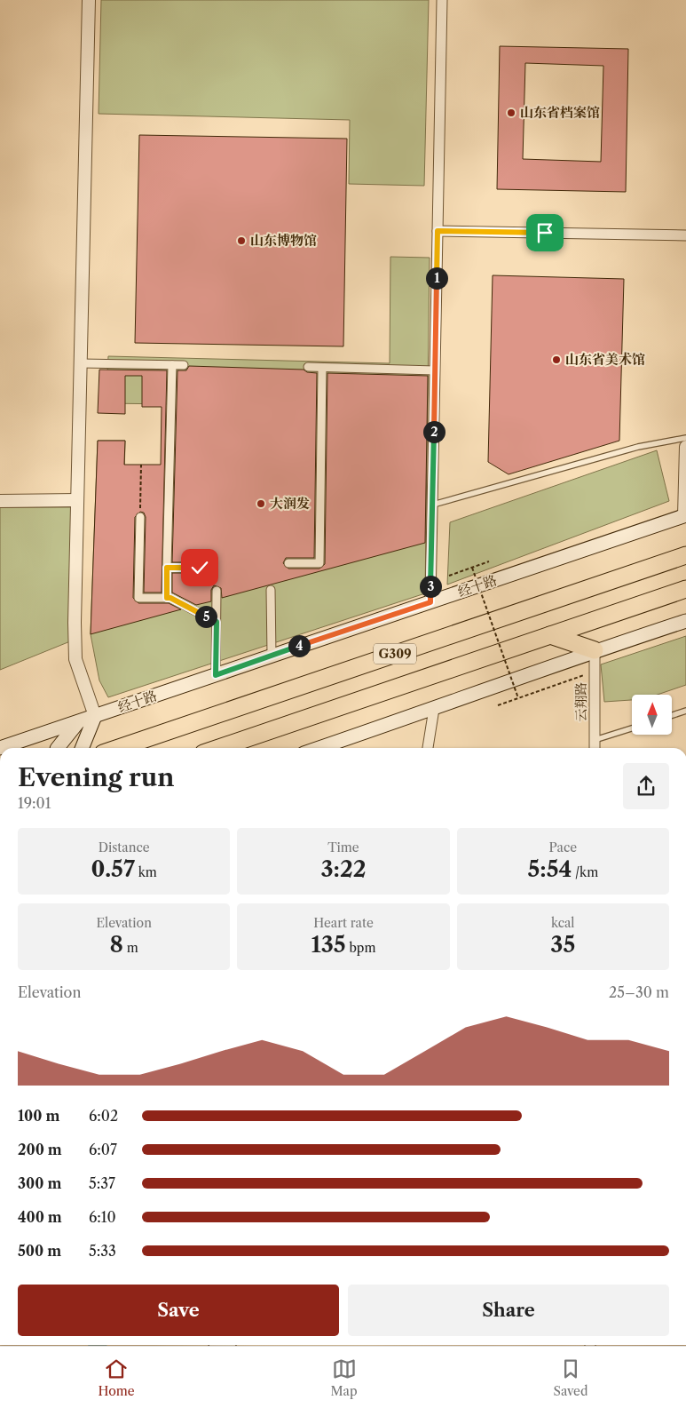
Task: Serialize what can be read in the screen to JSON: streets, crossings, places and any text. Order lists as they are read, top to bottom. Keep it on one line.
{"streets":{"highway":["G309"],"main road":["经十路"],"street":["云翔路"]},"places":["山东省档案馆","山东博物馆","山东省美术馆","大润发"],"north":"top","page":{"pins":["1","2","3","5","4"],"heading":["Evening run","19:01"],"stats":[["Distance","0.57 km"],["Time","3:22"],["Pace","5:54 /km"],["Elevation","8 m"],["Heart rate","135 bpm"],["kcal","35"]],"chart":["Elevation","25–30 m"],"list":[{"name":"100 m","note":"6:02"},{"name":"200 m","note":"6:07"},{"name":"300 m","note":"5:37"},{"name":"400 m","note":"6:10"},{"name":"500 m","note":"5:33"}],"buttons":["Save","Share"],"tabs":["Home","Map","Saved"]}}
